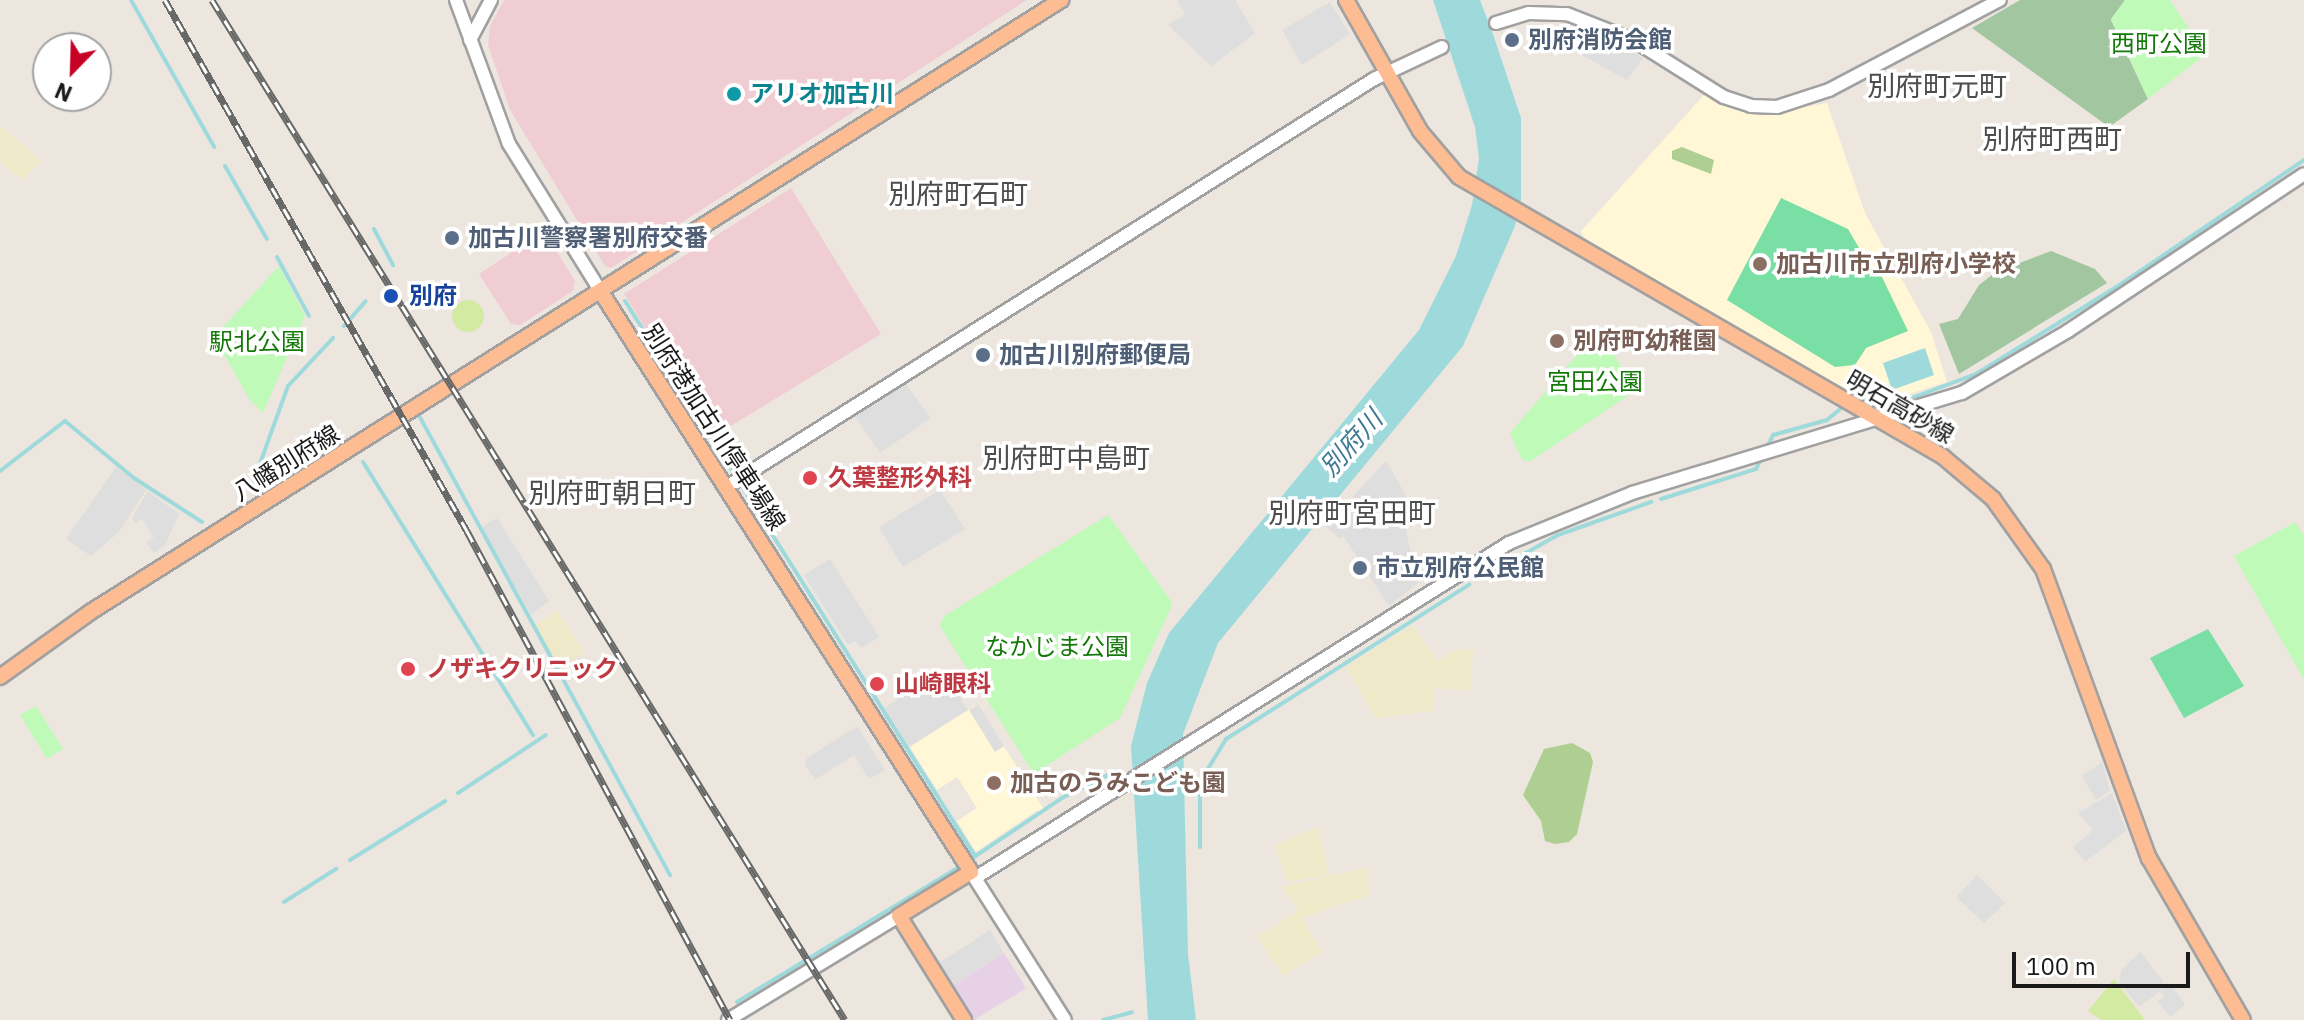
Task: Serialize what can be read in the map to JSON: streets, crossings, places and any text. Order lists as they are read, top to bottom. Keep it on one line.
{"streets":{"main road":["明石高砂線","別府港加古川停車場線","八幡別府線"]},"crossings":[["別府港加古川停車場線","八幡別府線"]],"districts":["別府町元町","別府町西町","別府町石町","別府町中島町","別府町朝日町","別府町宮田町"],"water":["別府川"],"parks":["西町公園","駅北公園","宮田公園","なかじま公園"],"places":["別府消防会館","アリオ加古川","加古川警察署別府交番","加古川市立別府小学校","別府","別府町幼稚園","加古川別府郵便局","久葉整形外科","市立別府公民館","ノザキクリニック","山崎眼科","加古のうみこども園"],"scale_bar":"100 m","north":"bottom left"}
